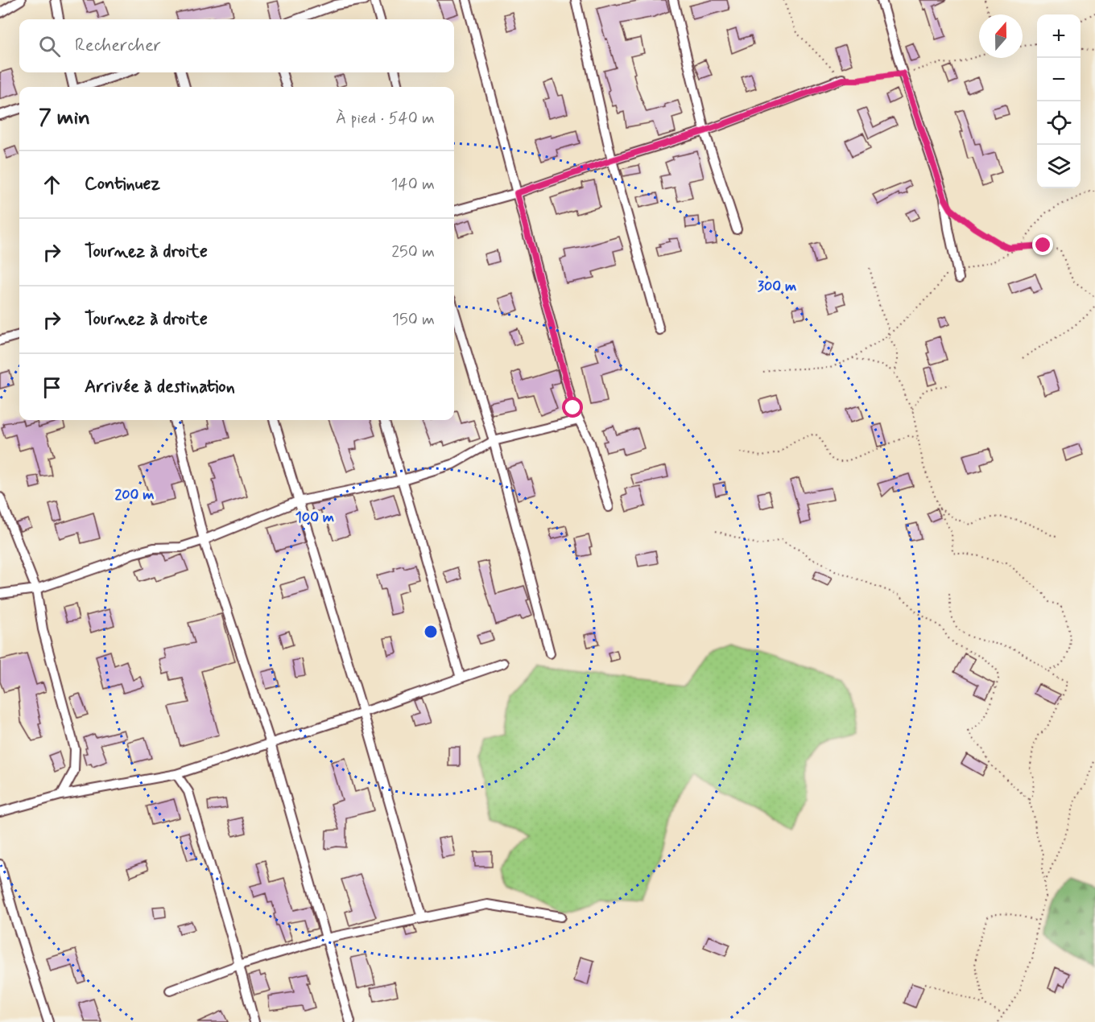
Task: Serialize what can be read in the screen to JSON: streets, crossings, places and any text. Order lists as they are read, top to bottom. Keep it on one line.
{"north":"top","page":{"map_buttons":["+","−"],"search":"Rechercher","heading":["7 min","À pied · 540 m"],"list":[["Continuez","140 m"],["Tournez à droite","250 m"],["Tournez à droite","150 m"],"Arrivée à destination"]},"rings":["300 m","200 m","100 m"]}
